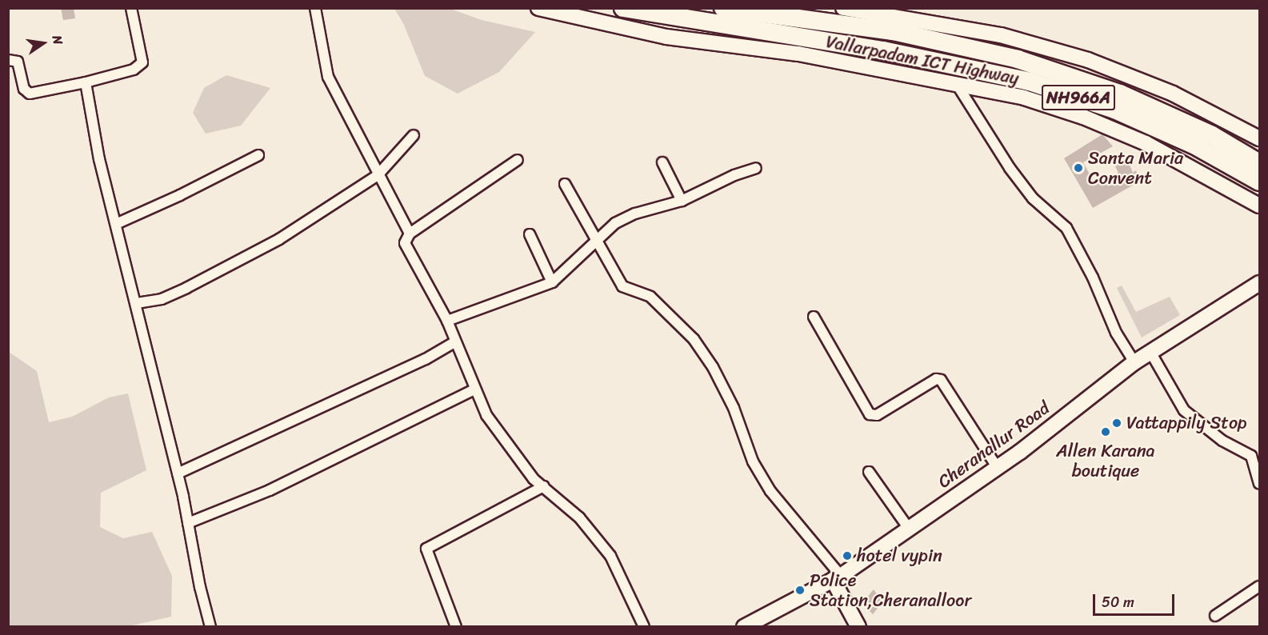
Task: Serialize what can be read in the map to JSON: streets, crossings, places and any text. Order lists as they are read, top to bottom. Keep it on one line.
{"streets":{"highway":["Vallarpadam ICT Highway","NH966A"],"street":["Cheranallur Road"]},"places":["Santa Maria Convent","Vattappily Stop","Allen Karana boutique","hotel vypin","Police Station,Cheranalloor"],"scale_bar":"50 m","north":"right"}
